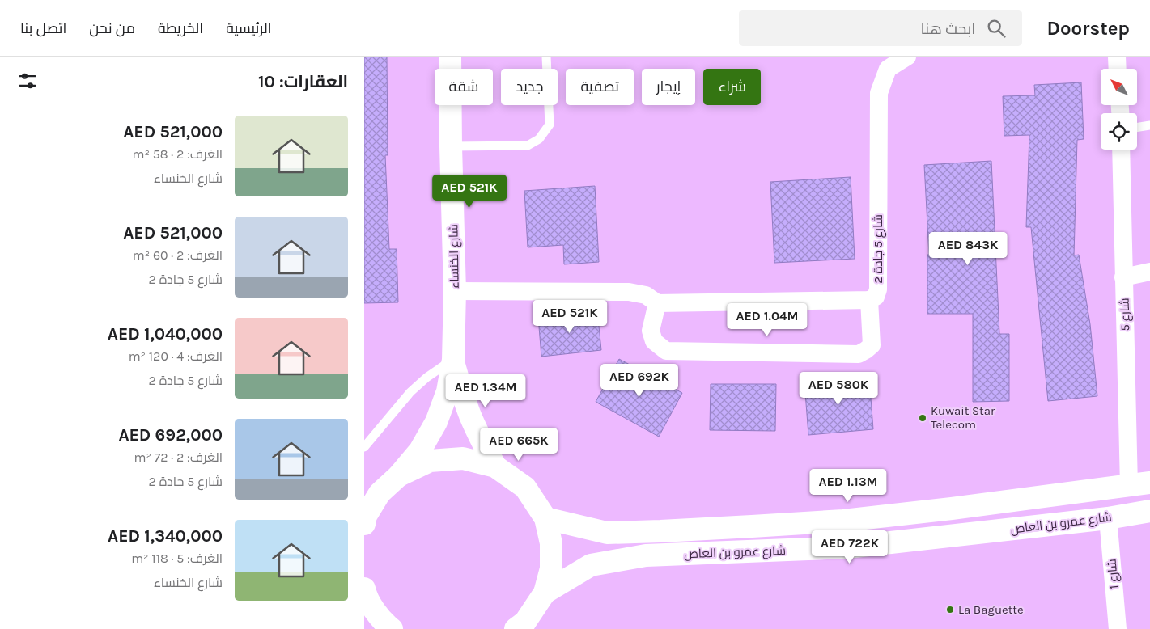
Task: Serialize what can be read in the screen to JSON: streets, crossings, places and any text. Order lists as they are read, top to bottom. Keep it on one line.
{"streets":{"main road":["شارع الخنساء","شارع عمرو بن العاص"],"street":["شارع 5 جادة 2","شارع 5","شارع 1"]},"crossings":[["شارع 5 جادة 2","شارع الخنساء"],["شارع 5","شارع عمرو بن العاص"],["شارع عمرو بن العاص","شارع 1"]],"places":["Kuwait Star Telecom","La Baguette"],"north":"top left","page":{"header":"Doorstep","search":"ابحث هنا","nav":["الرئيسية","الخريطة","من نحن","اتصل بنا"],"heading":"العقارات: 10","chip":["شراء","إيجار","تصفية","جديد","شقة"],"list":[{"name":"AED 521,000","note":"الغرف: 2 · 58 m² · شارع الخنساء"},{"name":"AED 521,000","note":"الغرف: 2 · 60 m² · شارع 5 جادة 2"},{"name":"AED 1,040,000","note":"الغرف: 4 · 120 m² · شارع 5 جادة 2"},{"name":"AED 692,000","note":"الغرف: 2 · 72 m² · شارع 5 جادة 2"},{"name":"AED 1,340,000","note":"الغرف: 5 · 118 m² · شارع الخنساء"}],"price":["AED 521K","AED 843K","AED 521K","AED 1.04M","AED 692K","AED 580K","AED 1.34M","AED 665K","AED 1.13M","AED 722K"]}}
